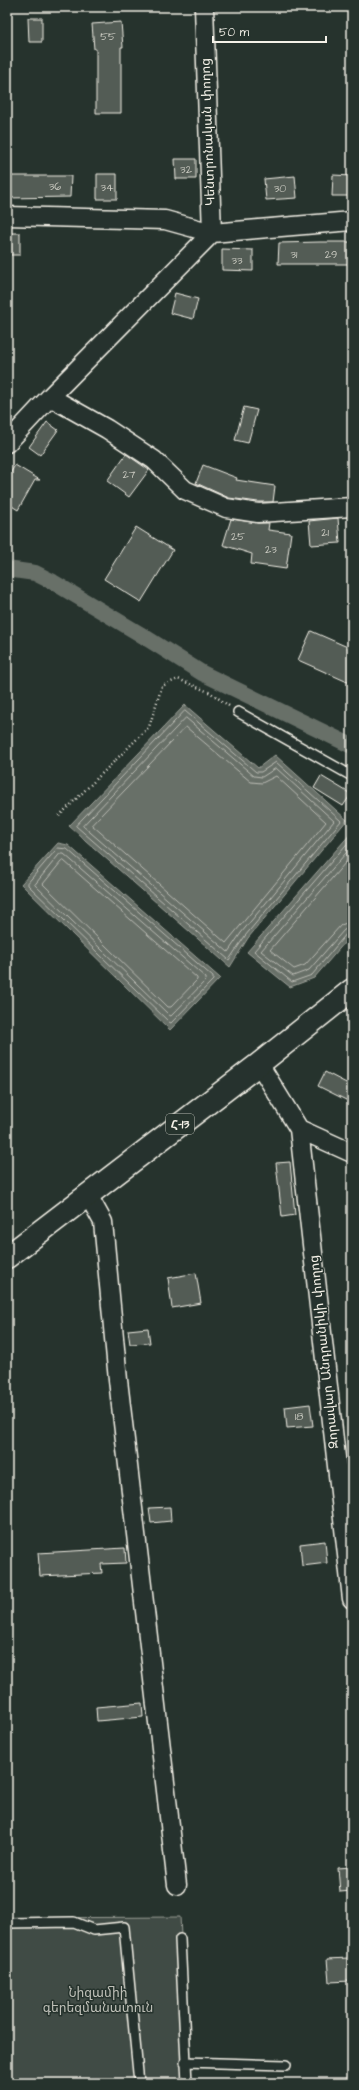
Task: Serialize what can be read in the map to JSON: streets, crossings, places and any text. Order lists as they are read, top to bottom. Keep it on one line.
{"streets":{"main road":["Հ-13"],"street":["Կենտրոնական փողոց","Զորավար Անդրանիկի փողոց"]},"parks":["Նիզամիի գերեզմանատուն"],"house_numbers":["55","32","36","34","30","31","29","33","27","21","25","23","18"],"scale_bar":"50 m"}
